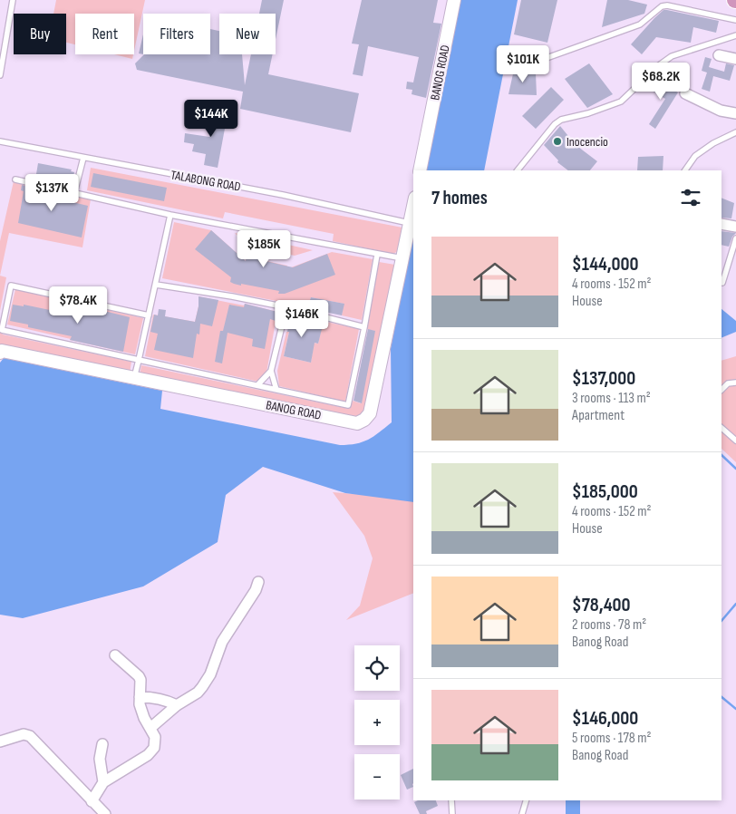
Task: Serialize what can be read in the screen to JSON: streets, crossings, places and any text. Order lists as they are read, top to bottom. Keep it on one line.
{"streets":{"street":["BANOG ROAD"],"lane":["TALABONG ROAD"]},"crossings":[["BANOG ROAD","TALABONG ROAD"]],"places":["Inocencio"],"page":{"chip":["Buy","Rent","Filters","New"],"price":["$101K","$68.2K","$144K","$137K","$185K","$78.4K","$146K"],"heading":"7 homes","list":[{"name":"$144,000","note":"4 rooms · 152 m² · House"},{"name":"$137,000","note":"3 rooms · 113 m² · Apartment"},{"name":"$185,000","note":"4 rooms · 152 m² · House"},{"name":"$78,400","note":"2 rooms · 78 m² · Banog Road"},{"name":"$146,000","note":"5 rooms · 178 m² · Banog Road"}],"map_buttons":["+","−"]}}
